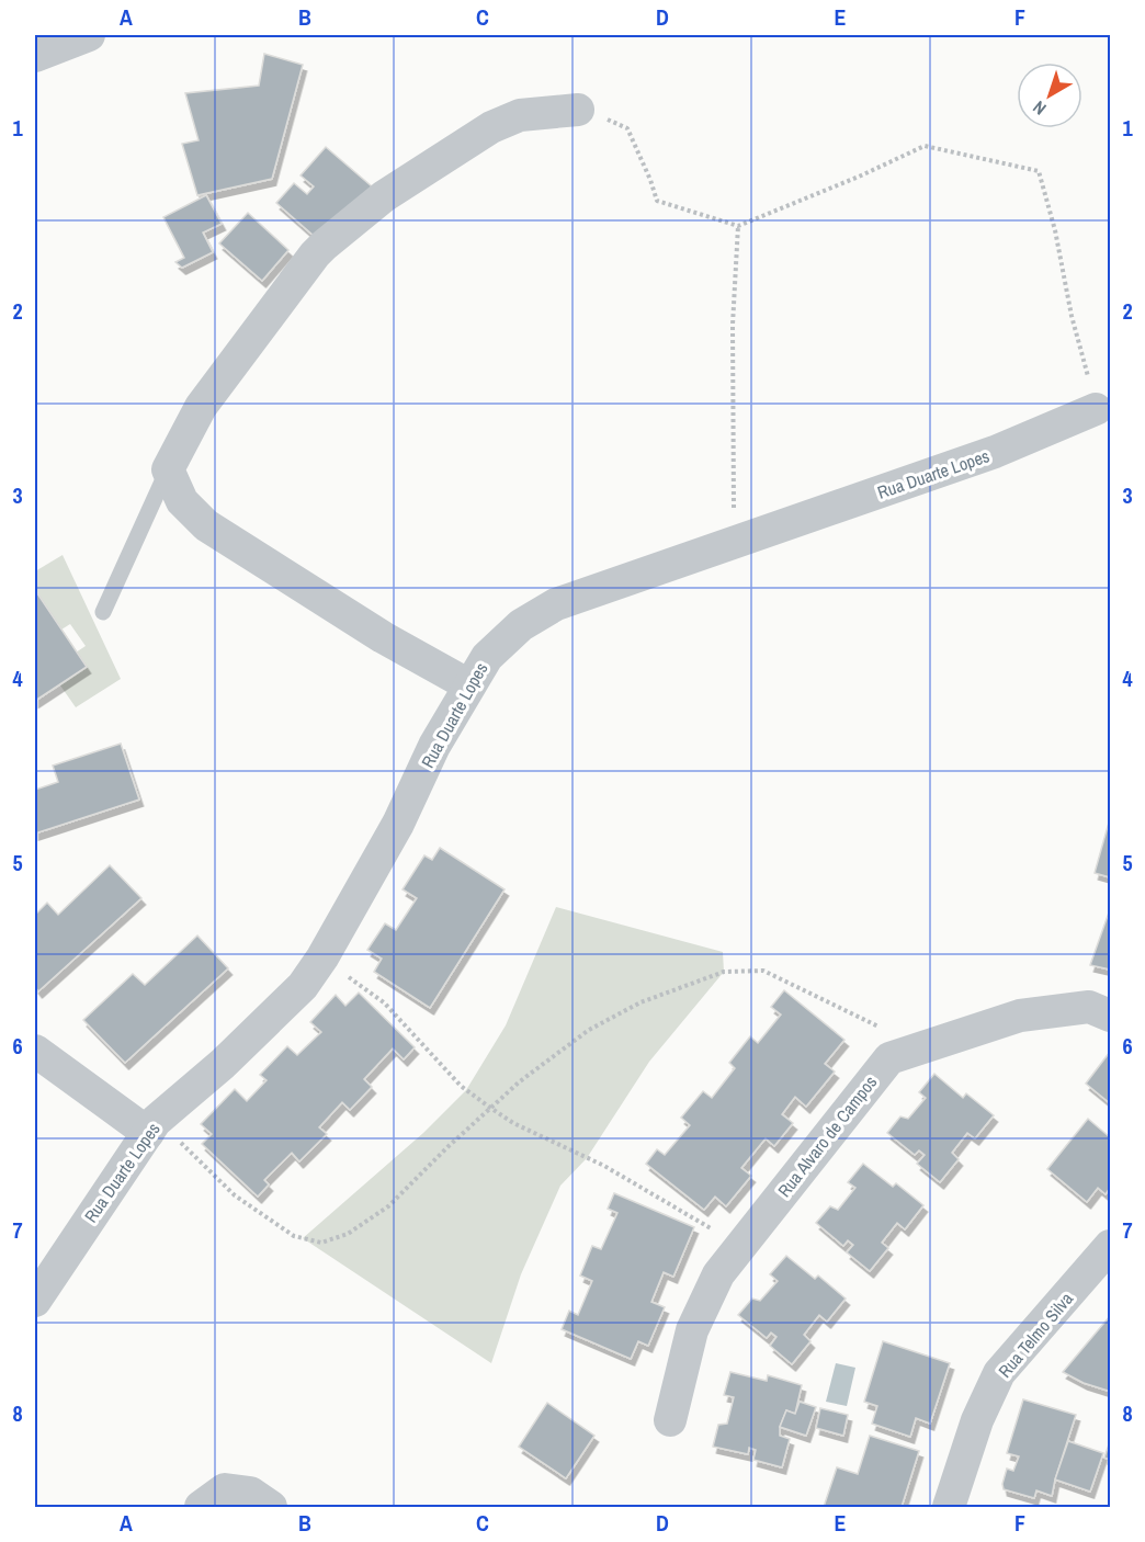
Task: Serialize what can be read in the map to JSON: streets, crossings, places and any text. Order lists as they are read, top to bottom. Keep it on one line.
{"streets":{"street":["Rua Duarte Lopes","Rua Alvaro de Campos","Rua Telmo Silva"]},"north":"bottom left","grid":{"columns":["A","B","C","D","E","F"],"rows":["1","2","3","4","5","6","7","8"]}}
